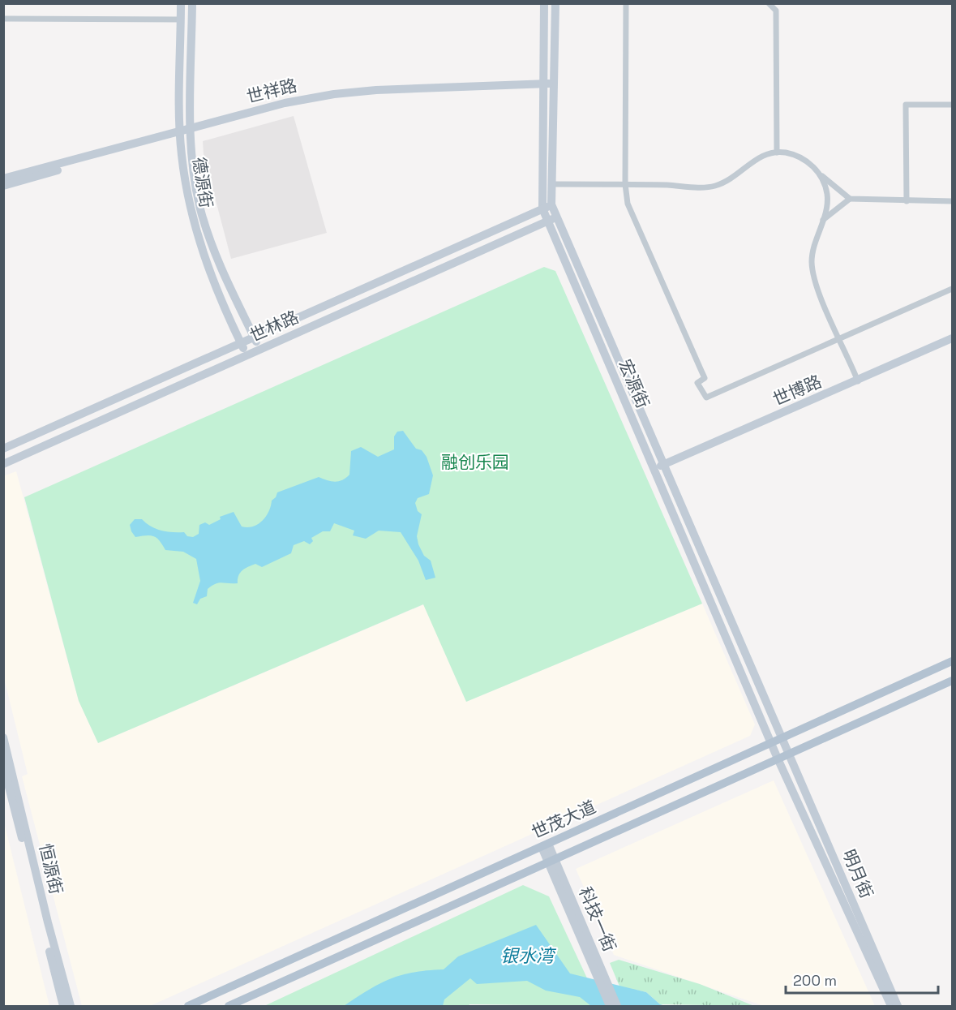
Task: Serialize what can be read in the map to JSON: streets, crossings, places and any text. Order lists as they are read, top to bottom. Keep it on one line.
{"streets":{"main road":["世祥路","德源街","世林路","宏源街","世博路","世茂大道","恒源街","明月街","科技一街"]},"crossings":[["世祥路","德源街"],["世祥路","宏源街"],["德源街","世林路"],["世林路","宏源街"],["宏源街","世博路"],["宏源街","世茂大道"],["宏源街","明月街"],["世茂大道","明月街"],["世茂大道","科技一街"]],"water":["银水湾"],"parks":["融创乐园"],"scale_bar":"200 m"}
